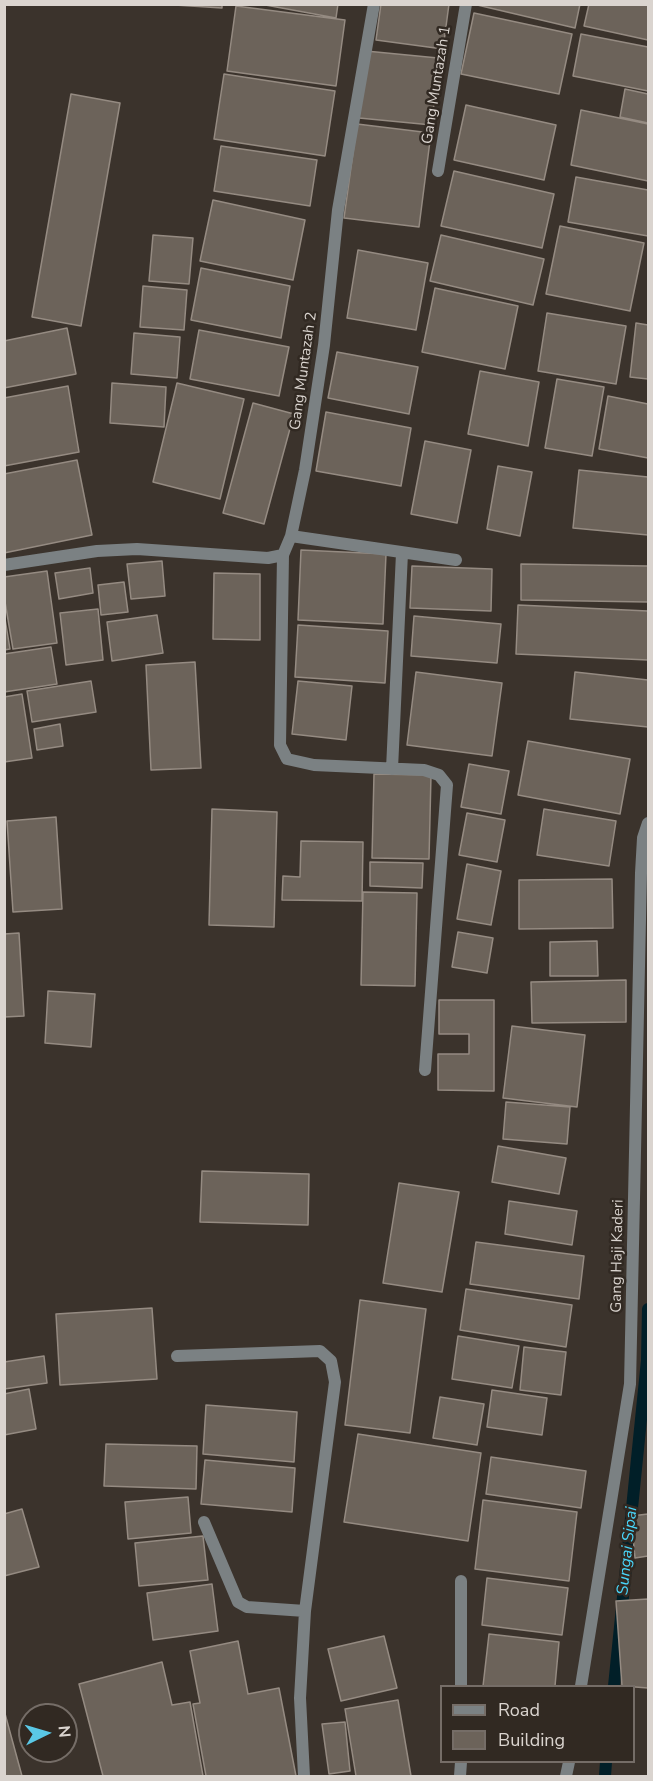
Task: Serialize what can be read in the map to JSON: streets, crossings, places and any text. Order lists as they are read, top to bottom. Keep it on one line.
{"streets":{"street":["Gang Muntazah 1","Gang Muntazah 2","Gang Haji Kaderi"]},"water":["Sungai Sipai"],"legend":["Road","Building"],"north":"right"}
